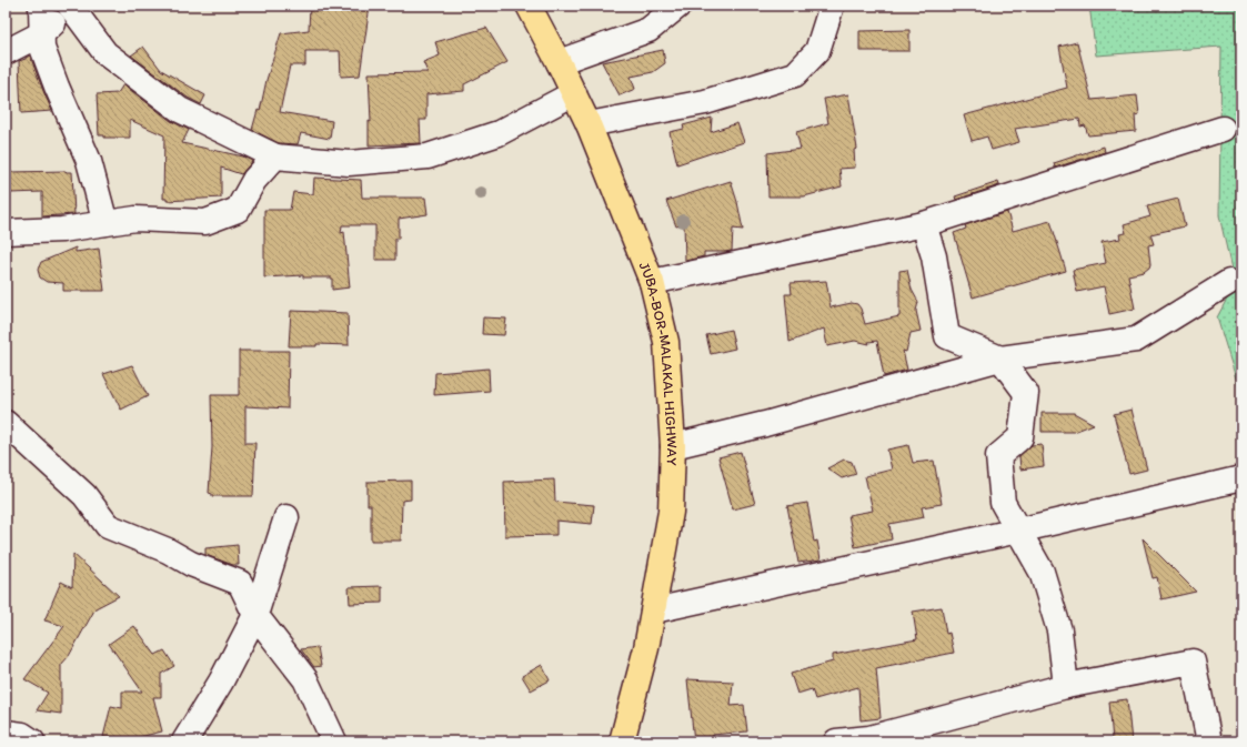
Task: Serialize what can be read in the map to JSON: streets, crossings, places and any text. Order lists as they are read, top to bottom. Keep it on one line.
{"streets":{"main road":["JUBA-BOR-MALAKAL HIGHWAY"]}}
